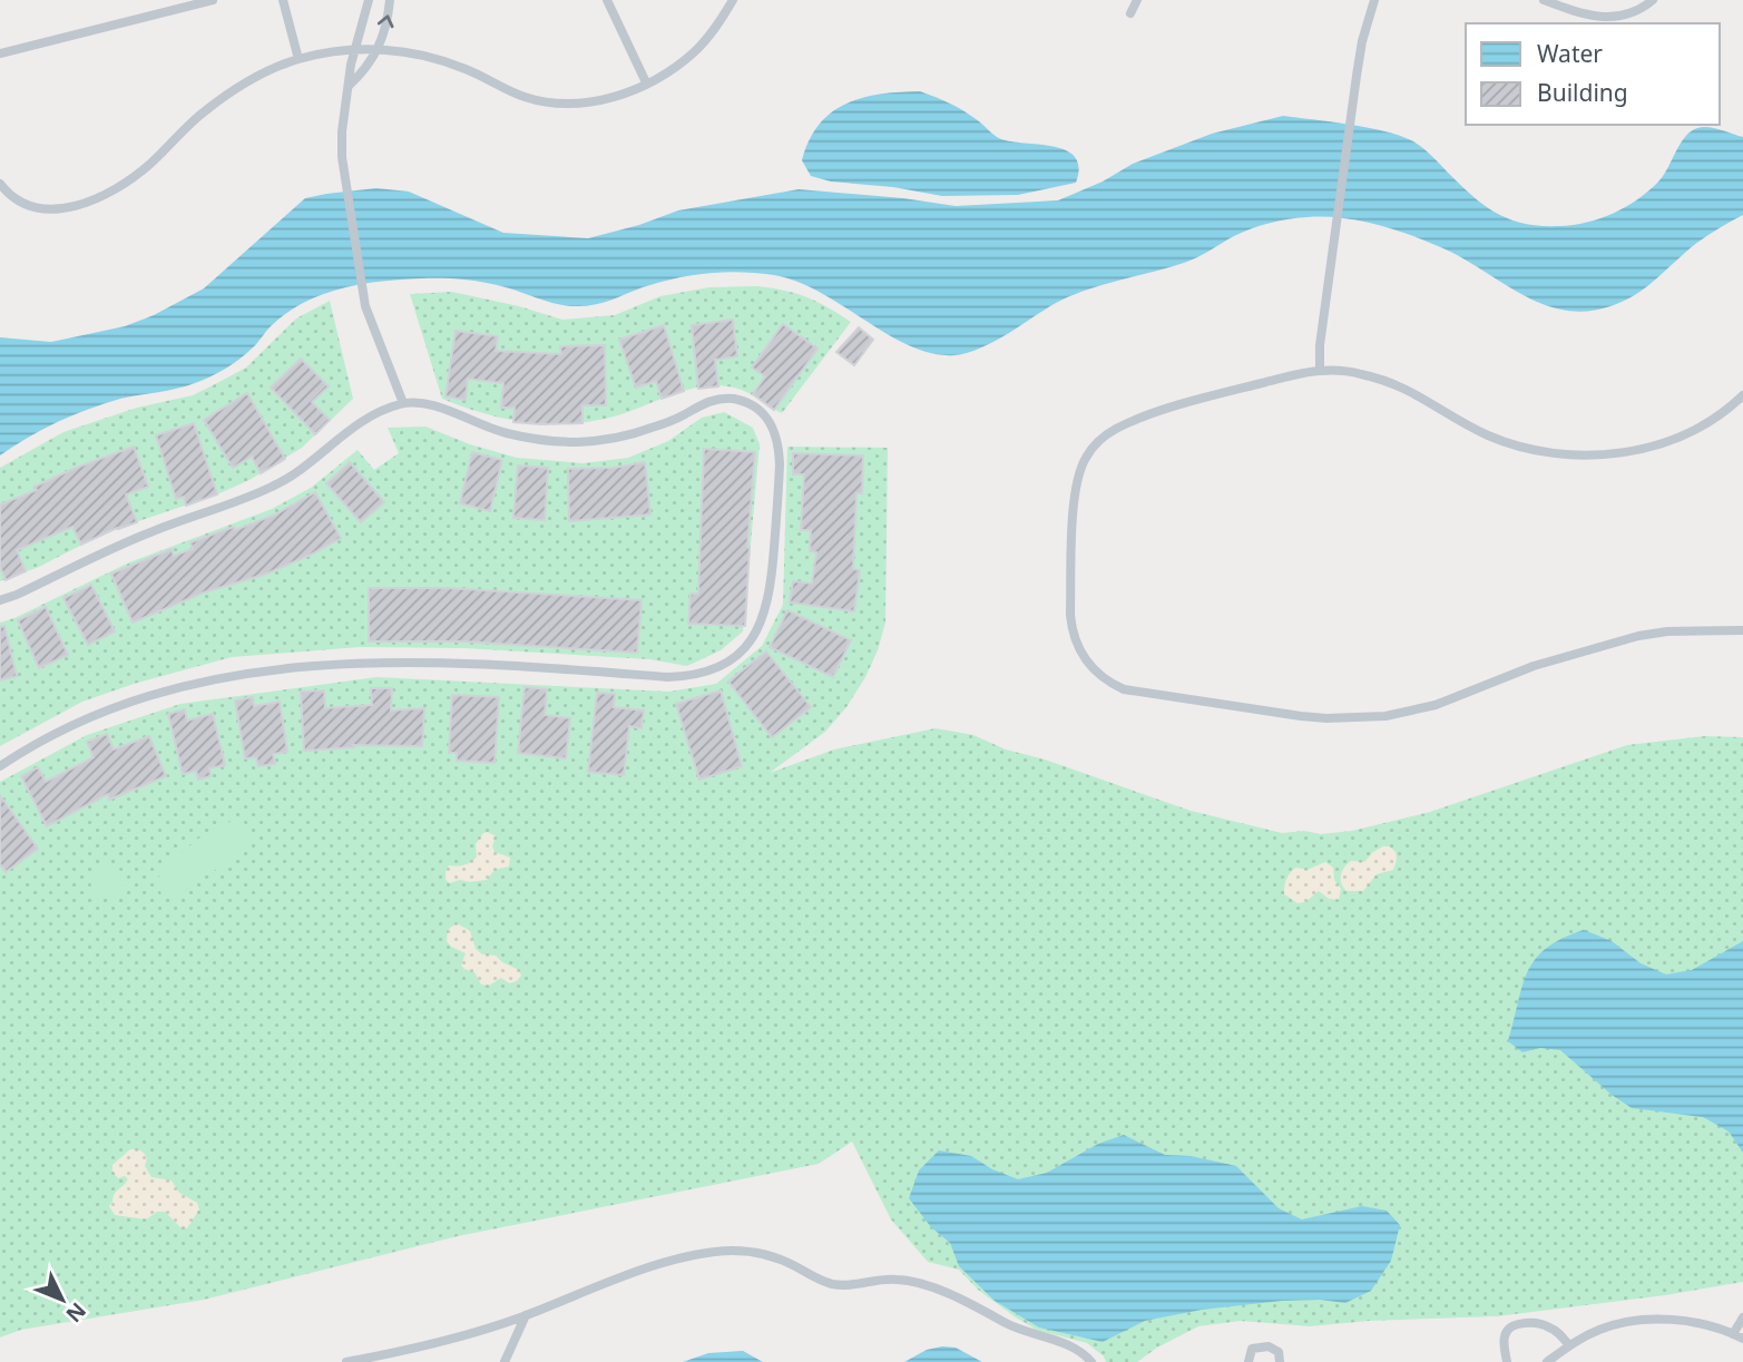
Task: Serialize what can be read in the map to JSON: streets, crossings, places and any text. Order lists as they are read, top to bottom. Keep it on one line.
{"legend":["Water","Building"],"north":"bottom right"}
